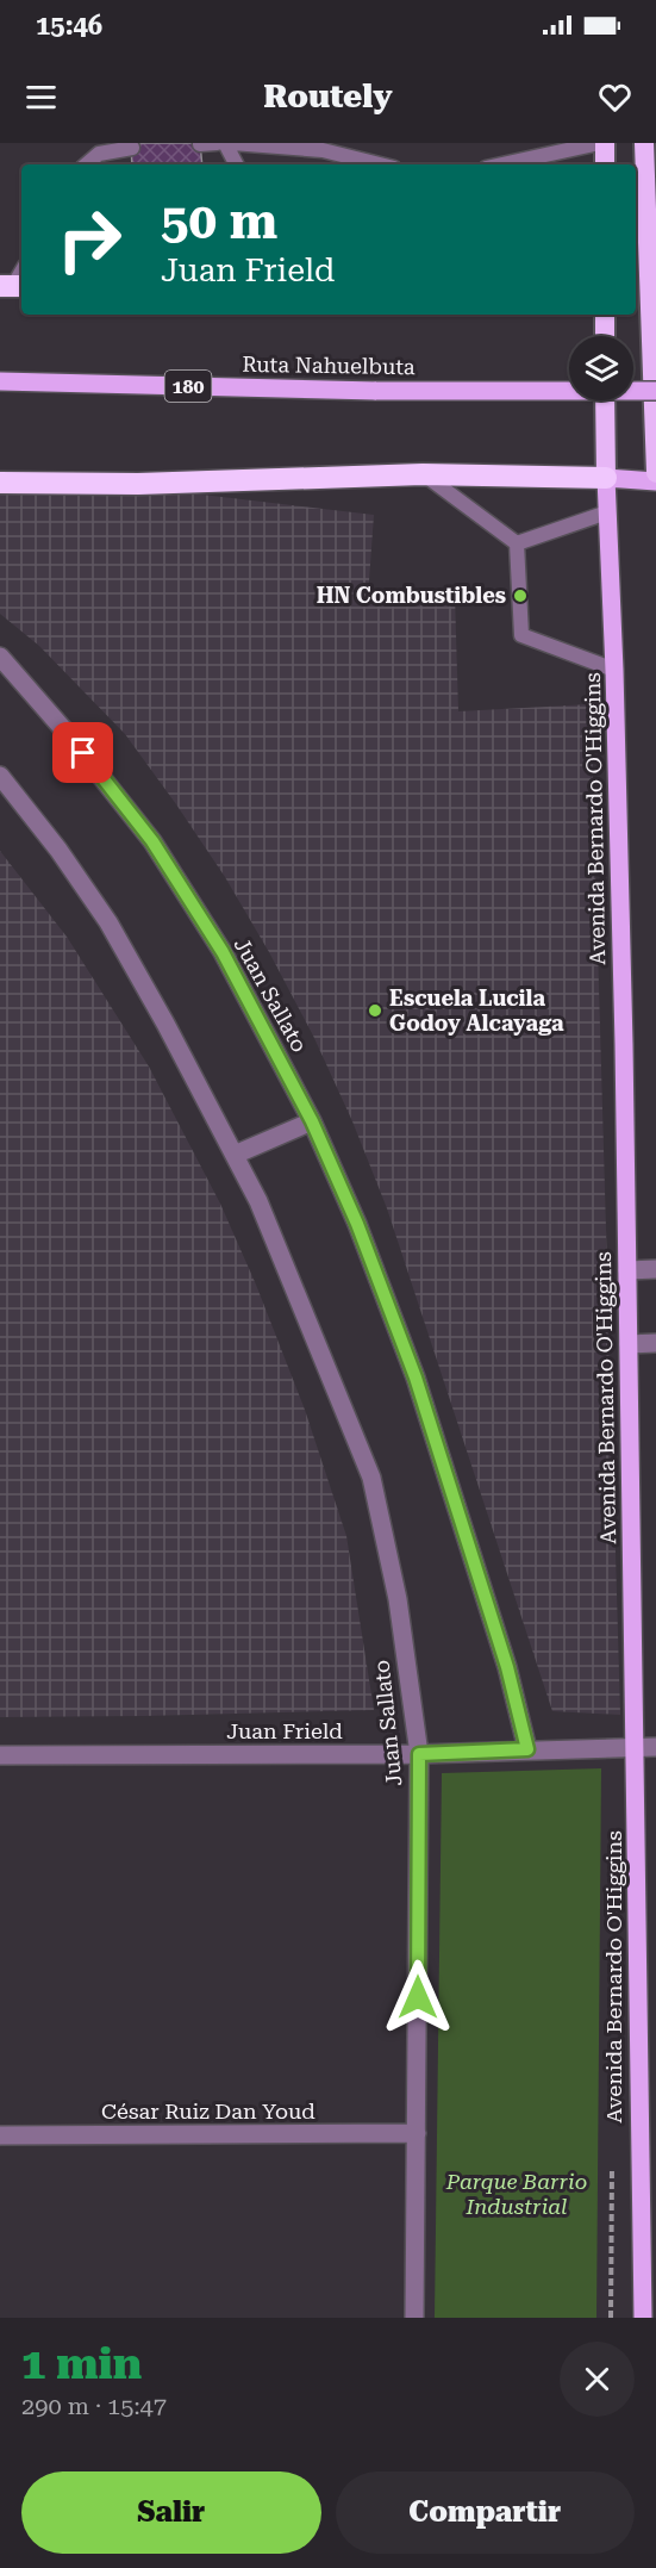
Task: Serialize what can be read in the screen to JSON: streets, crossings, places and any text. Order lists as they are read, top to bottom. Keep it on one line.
{"streets":{"main road":["Ruta Nahuelbuta","180","Avenida Bernardo O'Higgins"],"street":["Juan Sallato","Juan Frield","César Ruiz Dan Youd"]},"crossings":[["Avenida Bernardo O'Higgins","Juan Frield"],["Juan Sallato","Juan Frield"],["Juan Sallato","César Ruiz Dan Youd"]],"parks":["Parque Barrio Industrial"],"places":["HN Combustibles","Escuela Lucila Godoy Alcayaga"],"page":{"status":"15:46","header":"Routely","turn":["50 m","Juan Frield"],"heading":["1 min","290 m · 15:47"],"buttons":["Salir","Compartir"]}}
